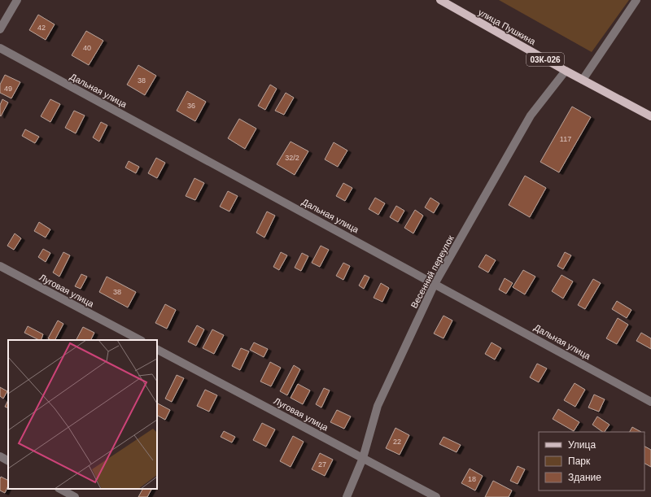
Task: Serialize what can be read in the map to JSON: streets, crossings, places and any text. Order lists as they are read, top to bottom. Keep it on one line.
{"streets":{"main road":["улица Пушкина","03К-026"],"street":["Дальная улица","Весенний переулок","Луговая улица"]},"crossings":[["улица Пушкина","Весенний переулок"],["Дальная улица","Весенний переулок"],["Весенний переулок","Луговая улица"]],"house_numbers":["42","40","38","49","36","117","32/2","38","22","27","18"],"legend":["Улица","Парк","Здание"]}
